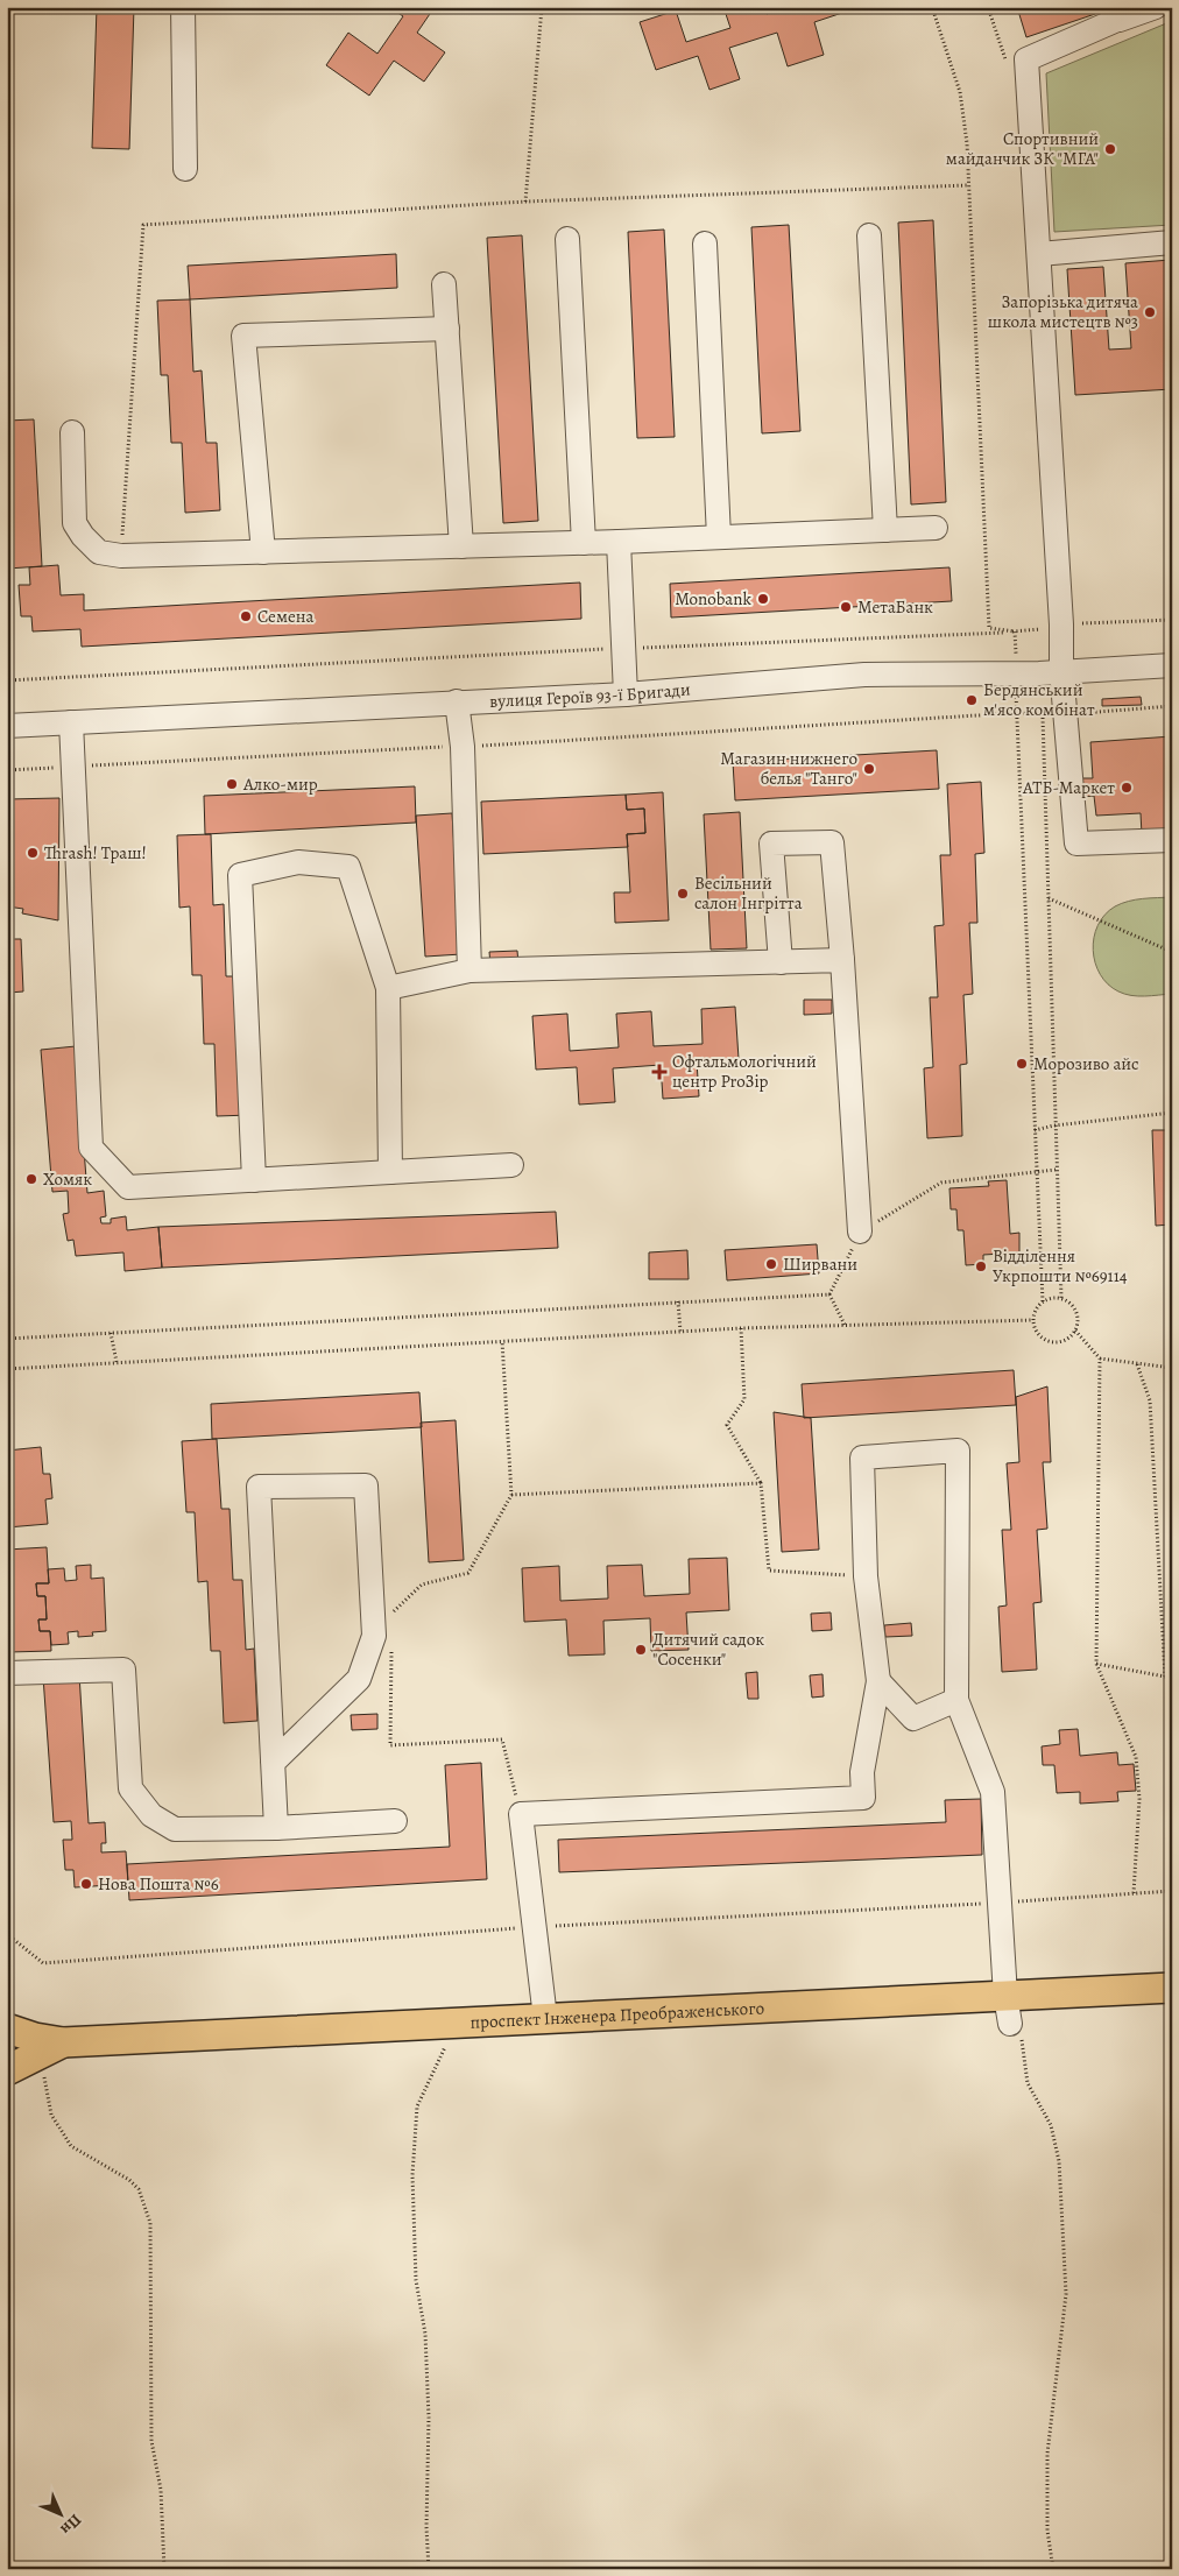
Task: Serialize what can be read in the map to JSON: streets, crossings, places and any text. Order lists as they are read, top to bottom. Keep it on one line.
{"streets":{"main road":["проспект Інженера Преображенського"],"street":["вулиця Героїв 93-ї Бригади"]},"places":{"other":["Спортивний майданчик ЗК \"МГА\"","Запорізька дитяча школа мистецтв №3","Monobank","МетаБанк","Семена","Бердянський м'ясо комбінат","Магазин нижнего белья \"Танго\"","Алко-мир","АТБ-Маркет","Thrash! Траш!","Весільний салон Інгрітта","Морозиво айс","Хомяк","Ширвани","Відділення Укрпошти №69114","Дитячий садок \"Сосенки\"","Нова Пошта №6"],"health":["Офтальмологічний центр ProЗір"]},"north":"bottom right"}
